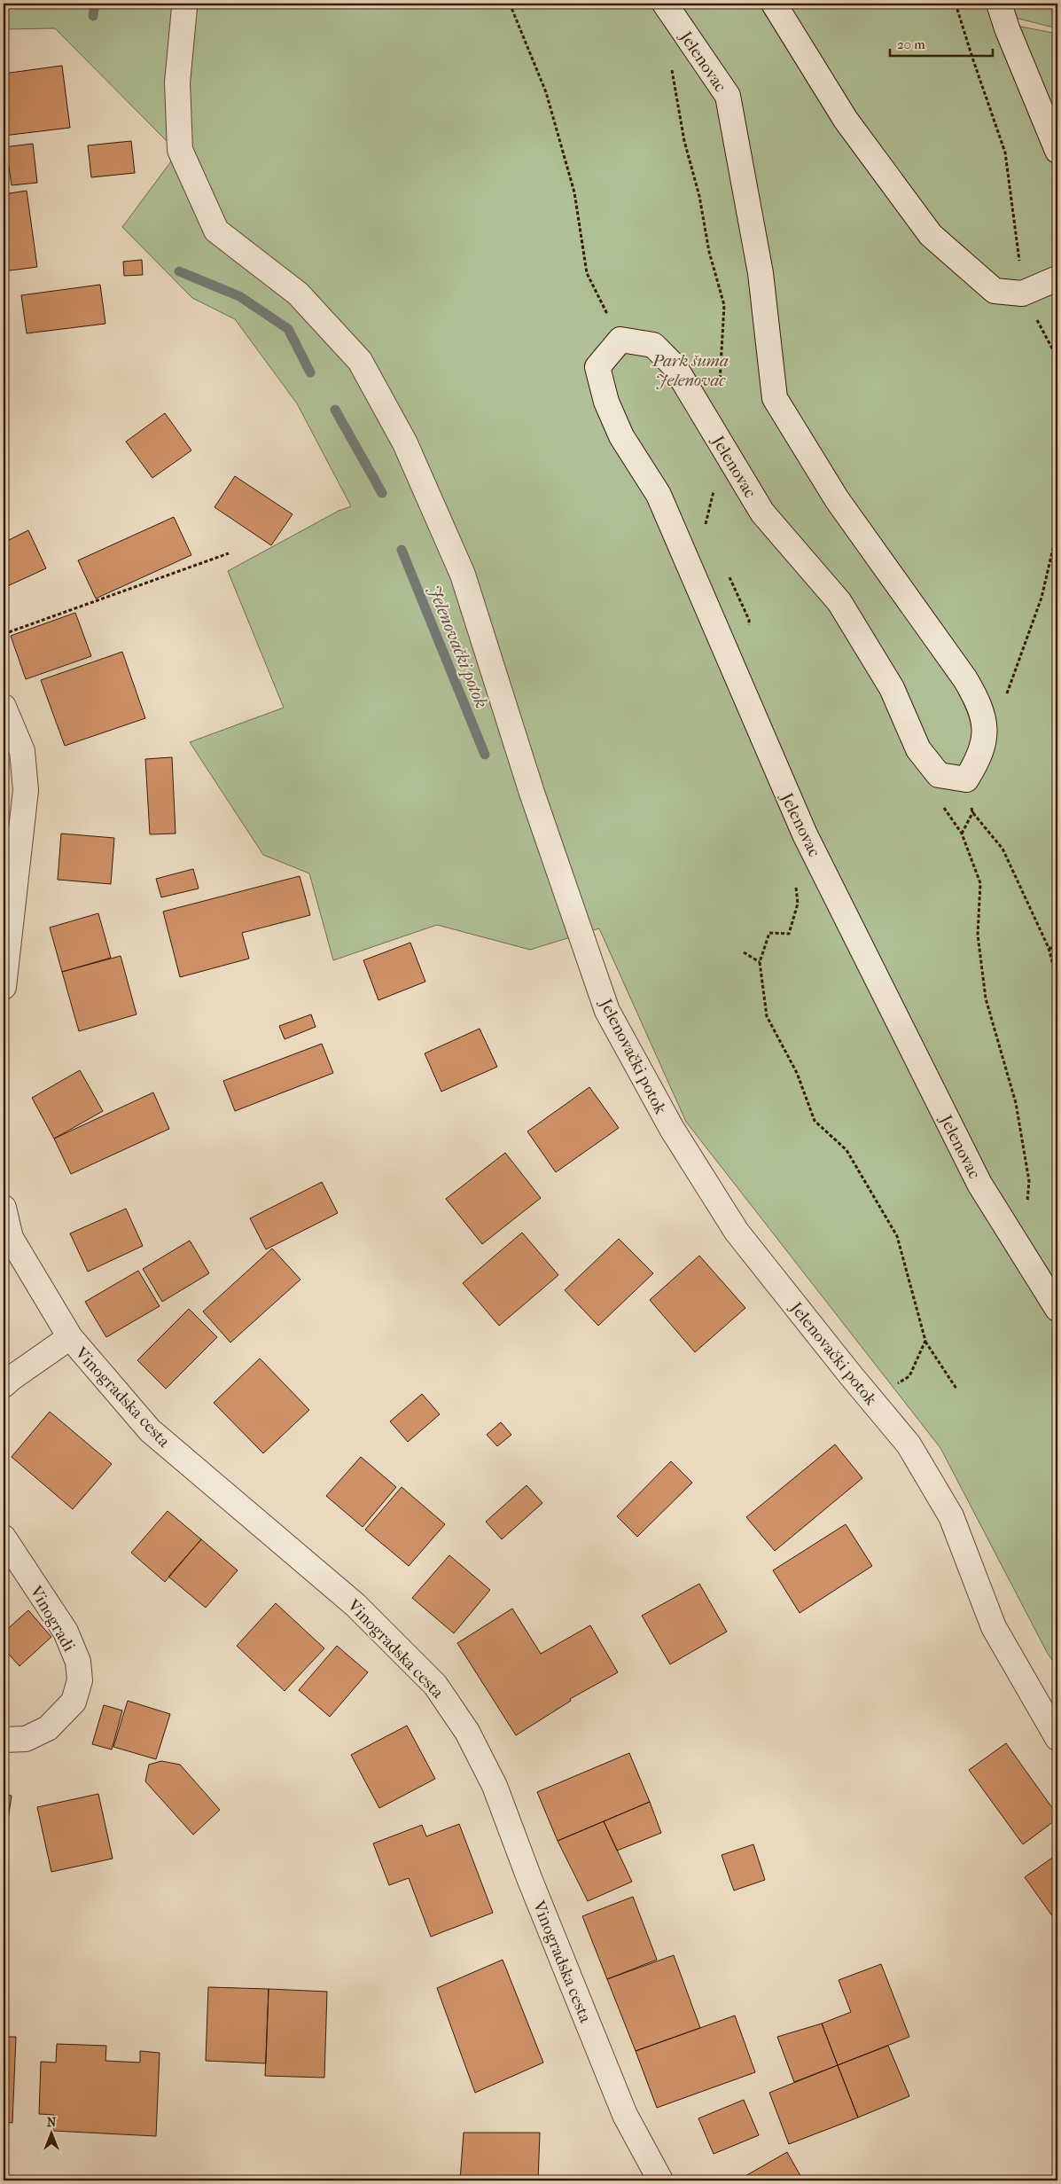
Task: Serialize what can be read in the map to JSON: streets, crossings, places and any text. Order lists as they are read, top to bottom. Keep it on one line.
{"streets":{"street":["Jelenovac","Jelenovački potok","Vinogradska cesta","Vinogradi"]},"water":["Jelenovački potok"],"parks":["Park šuma Jelenovac"],"scale_bar":"20 m","north":"top"}
